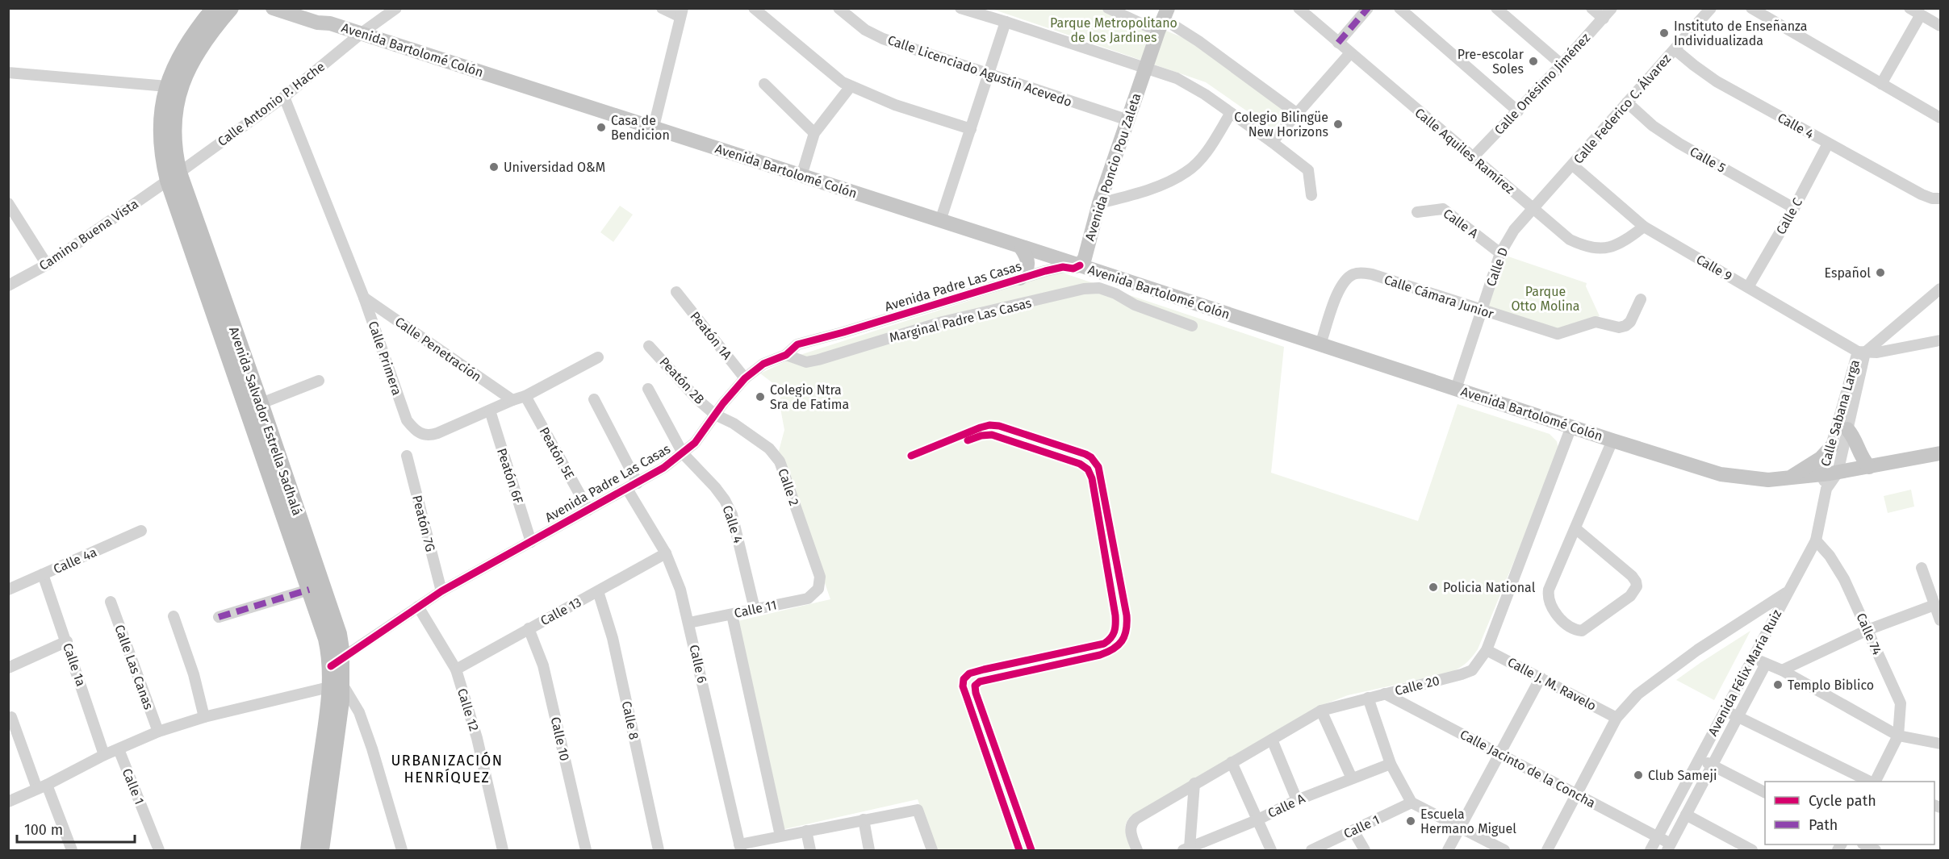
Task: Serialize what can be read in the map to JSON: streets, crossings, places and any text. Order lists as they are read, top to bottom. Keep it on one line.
{"streets":{"highway":["Avenida Salvador Estrella Sadhalá"],"main road":["Avenida Bartolomé Colón","Avenida Poncio Pou Zaleta"],"street":["Calle Licenciado Agustín Acevedo","Calle Onésimo Jiménez","Calle Antonio P. Hache","Calle Federico C. Álvarez","Calle 4","Calle Aquiles Ramírez","Calle 5","Calle C","Calle A","Camino Buena Vista","Calle D","Calle 9","Avenida Padre Las Casas","Calle Cámara Junior","Marginal Padre Las Casas","Peatón 1A","Calle Penetración","Calle Primera","Peatón 2B","Calle Sabana Larga","Peatón 5E","Peatón 6F","Calle 2","Peatón 7G","Calle 4a","Calle 11","Calle 13","Calle 74","Calle 6","Calle 1a","Calle Las Canas","Avenida Félix María Ruiz","Calle J. M. Ravelo","Calle 20","Calle 12","Calle 8","Calle 10","Calle Jacinto de la Concha","Calle 1"]},"crossings":[["Avenida Bartolomé Colón","Calle Antonio P. Hache"],["Avenida Bartolomé Colón","Avenida Poncio Pou Zaleta"],["Avenida Bartolomé Colón","Calle D"],["Avenida Bartolomé Colón","Avenida Padre Las Casas"],["Avenida Bartolomé Colón","Calle Cámara Junior"],["Avenida Bartolomé Colón","Calle Sabana Larga"],["Avenida Bartolomé Colón","Avenida Félix María Ruiz"],["Avenida Bartolomé Colón","Calle 20"],["Calle Licenciado Agustín Acevedo","Avenida Poncio Pou Zaleta"],["Calle Onésimo Jiménez","Calle Aquiles Ramírez"],["Calle Antonio P. Hache","Camino Buena Vista"],["Calle Antonio P. Hache","Calle Primera"],["Calle Antonio P. Hache","Avenida Salvador Estrella Sadhalá"],["Calle Federico C. Álvarez","Calle 4"],["Calle Federico C. Álvarez","Calle Aquiles Ramírez"],["Calle Federico C. Álvarez","Calle 5"],["Calle Federico C. Álvarez","Calle D"],["Calle Federico C. Álvarez","Calle 9"],["Calle 4","Calle C"],["Calle 4","Avenida Padre Las Casas"],["Calle 4","Calle 11"],["Calle Aquiles Ramírez","Calle D"],["Calle Aquiles Ramírez","Calle 9"],["Calle 5","Calle C"],["Avenida Poncio Pou Zaleta","Avenida Padre Las Casas"],["Calle C","Calle 9"],["Calle A","Calle D"],["Camino Buena Vista","Avenida Salvador Estrella Sadhalá"],["Calle D","Calle Cámara Junior"],["Calle 9","Calle Sabana Larga"],["Avenida Padre Las Casas","Marginal Padre Las Casas"],["Avenida Padre Las Casas","Peatón 1A"],["Avenida Padre Las Casas","Peatón 2B"],["Avenida Padre Las Casas","Avenida Salvador Estrella Sadhalá"],["Avenida Padre Las Casas","Peatón 5E"],["Avenida Padre Las Casas","Peatón 6F"],["Avenida Padre Las Casas","Calle 2"],["Avenida Padre Las Casas","Peatón 7G"],["Avenida Padre Las Casas","Calle 6"],["Avenida Padre Las Casas","Calle 12"],["Calle Penetración","Calle Primera"],["Calle Primera","Peatón 5E"],["Calle Primera","Peatón 6F"],["Peatón 2B","Calle 2"],["Calle Sabana Larga","Avenida Félix María Ruiz"],["Calle 2","Calle 11"],["Calle 4a","Calle 1a"],["Calle 11","Calle 6"],["Calle 13","Calle 6"],["Calle 13","Calle 12"],["Calle 13","Calle 8"],["Calle 13","Calle 10"],["Calle 74","Avenida Félix María Ruiz"],["Avenida Félix María Ruiz","Calle Jacinto de la Concha"],["Calle J. M. Ravelo","Calle 20"],["Calle 20","Calle Jacinto de la Concha"]],"districts":["URBANIZACIÓN HENRÍQUEZ"],"parks":["Parque Metropolitano de los Jardines","Parque Otto Molina"],"places":["Instituto de Enseñanza Individualizada","Pre-escolar Soles","Colegio Bilingüe New Horizons","Casa de Bendicion","Universidad O&M","Español","Colegio Ntra Sra de Fatima","Policia National","Templo Biblico","Club Sameji","Escuela Hermano Miguel"],"legend":["Cycle path","Path"],"scale_bar":"100 m"}
